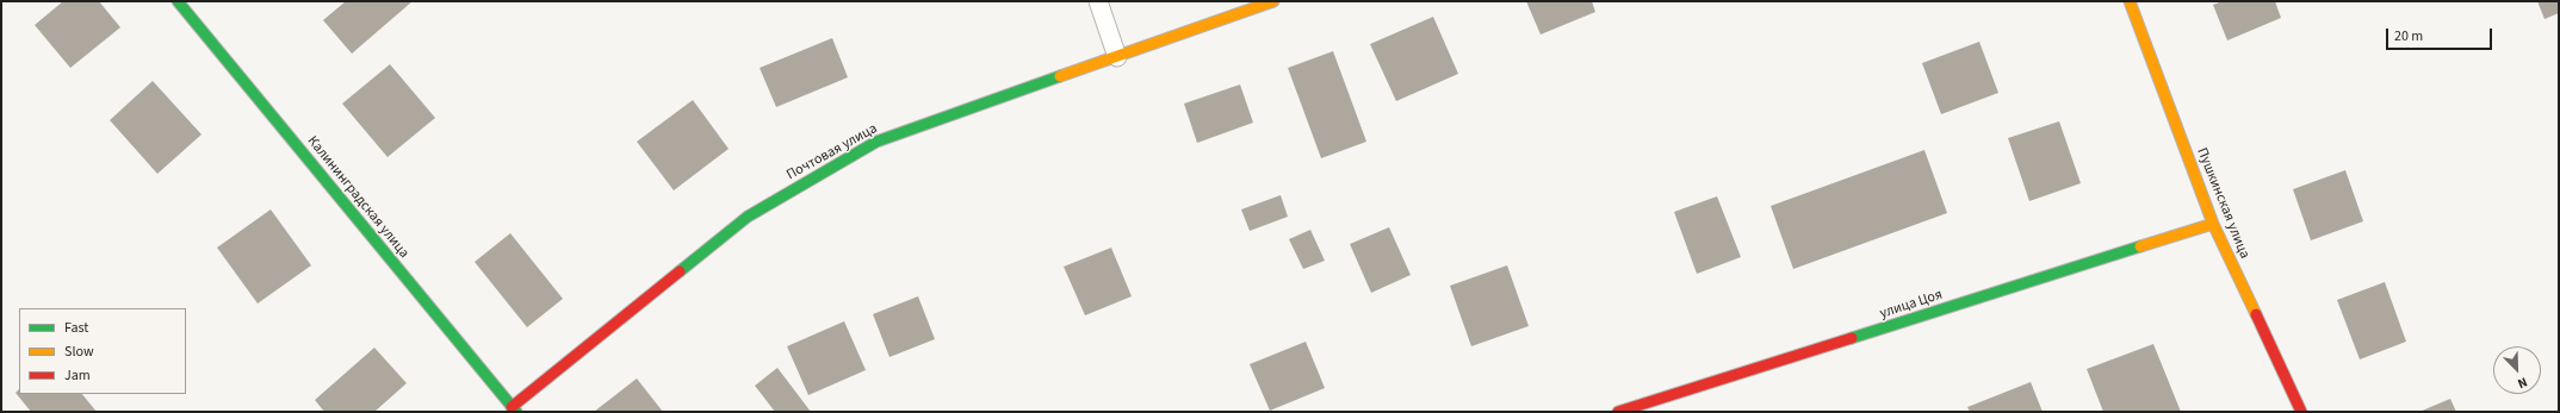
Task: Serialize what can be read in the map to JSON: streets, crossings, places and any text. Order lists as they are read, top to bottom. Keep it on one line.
{"streets":{"street":["Почтовая улица","Калининградская улица","Пушкинская улица","улица Цоя"]},"crossings":[["Почтовая улица","Калининградская улица"],["Пушкинская улица","улица Цоя"]],"legend":["Fast","Slow","Jam"],"scale_bar":"20 m","north":"bottom right"}
